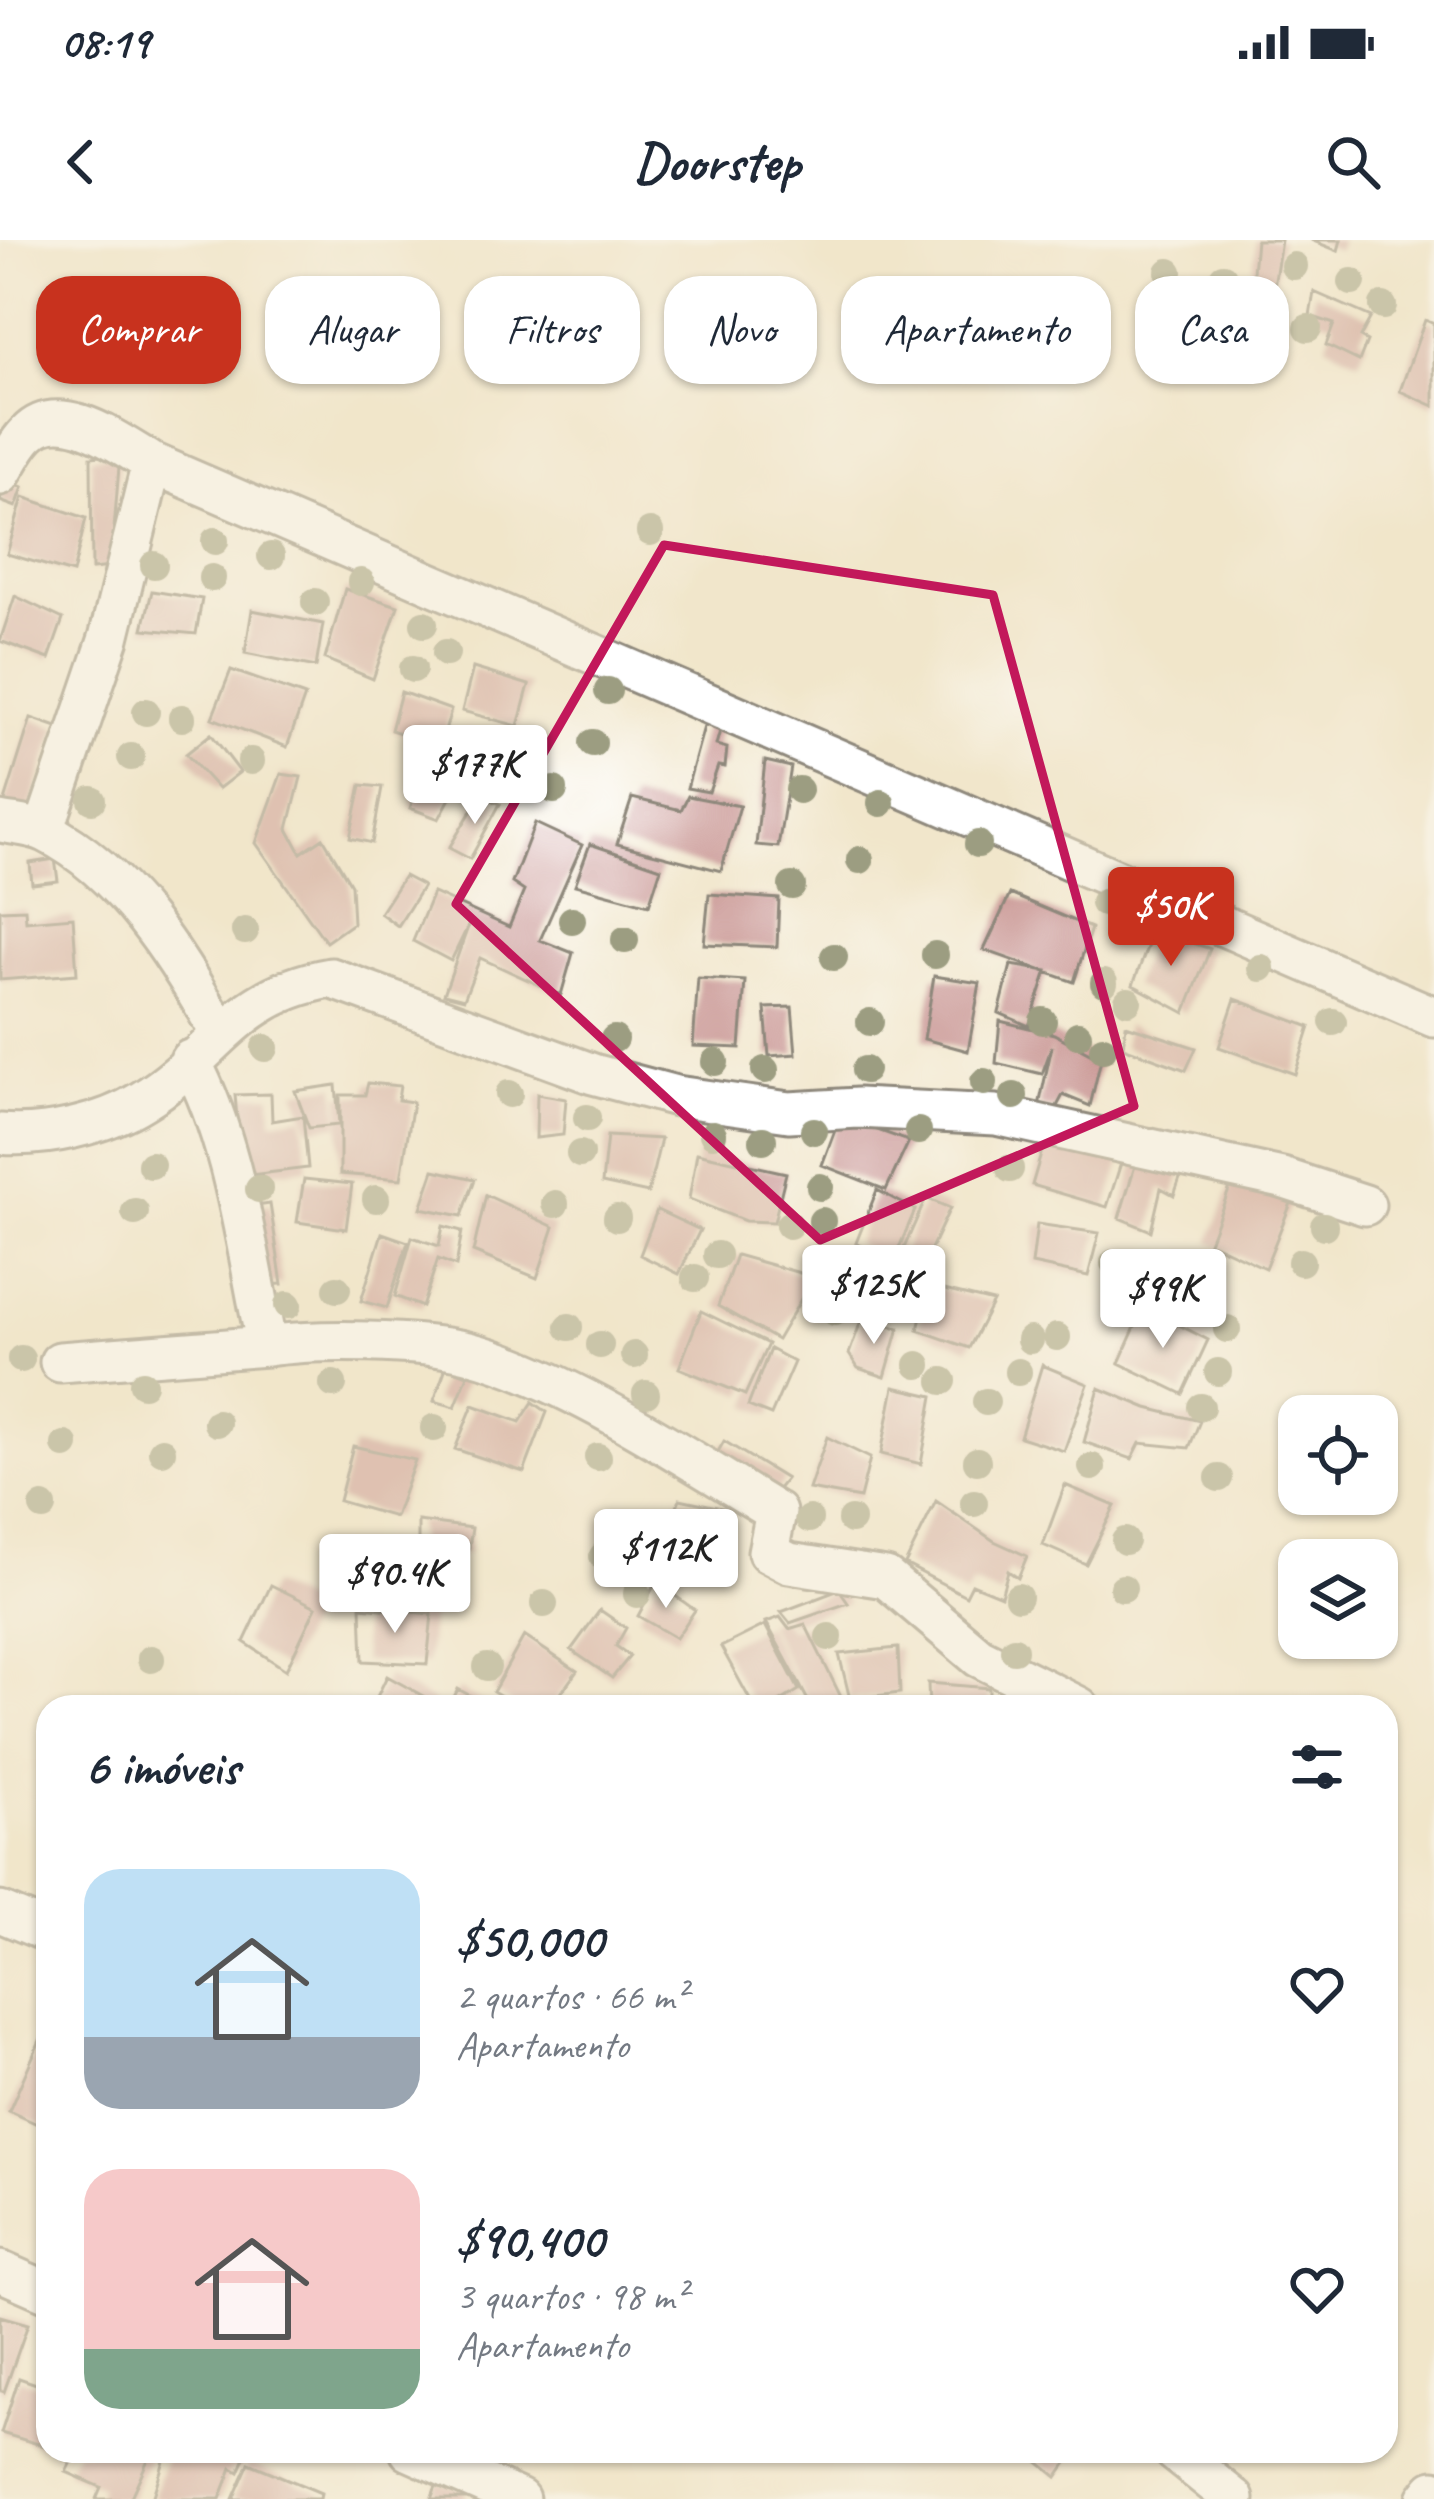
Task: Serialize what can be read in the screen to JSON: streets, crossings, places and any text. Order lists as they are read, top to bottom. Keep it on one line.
{"page":{"status":"08:19","header":"Doorstep","chip":["Comprar","Alugar","Filtros","Novo","Apartamento","Casa"],"price":["$177K","$50K","$125K","$99K","$112K","$90.4K"],"heading":"6 imóveis","list":[{"name":"$50,000","note":"2 quartos · 66 m² · Apartamento"},{"name":"$90,400","note":"3 quartos · 98 m² · Apartamento"}]}}
